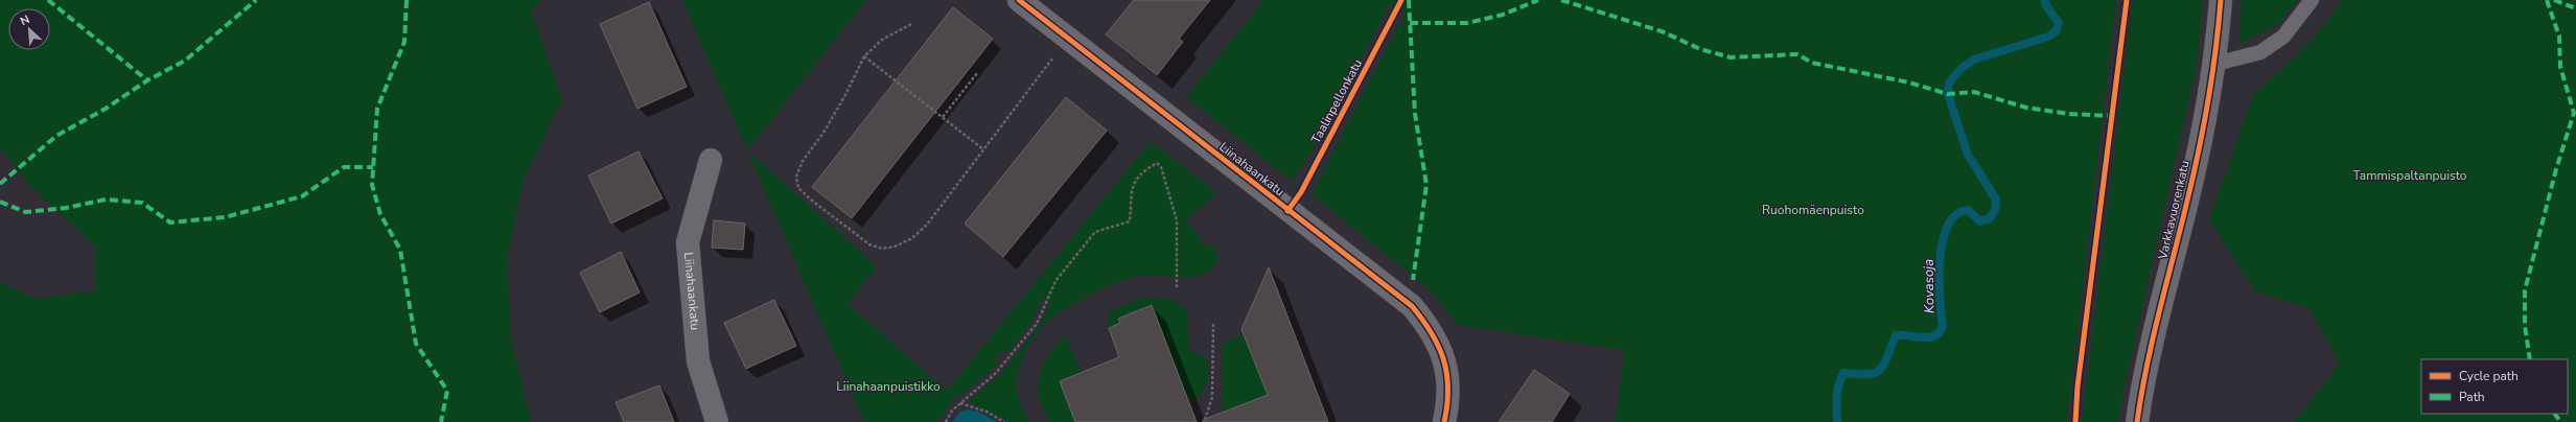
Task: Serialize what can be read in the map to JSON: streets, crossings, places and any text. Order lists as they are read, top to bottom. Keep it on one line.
{"streets":{"street":["Liinahaankatu","Varkkavuorenkatu"],"cycle path":["Taalinpellonkatu"]},"water":["Kovasoja"],"parks":["Tammispaltanpuisto","Ruohomäenpuisto","Liinahaanpuistikko"],"legend":["Cycle path","Path"],"north":"top left"}
